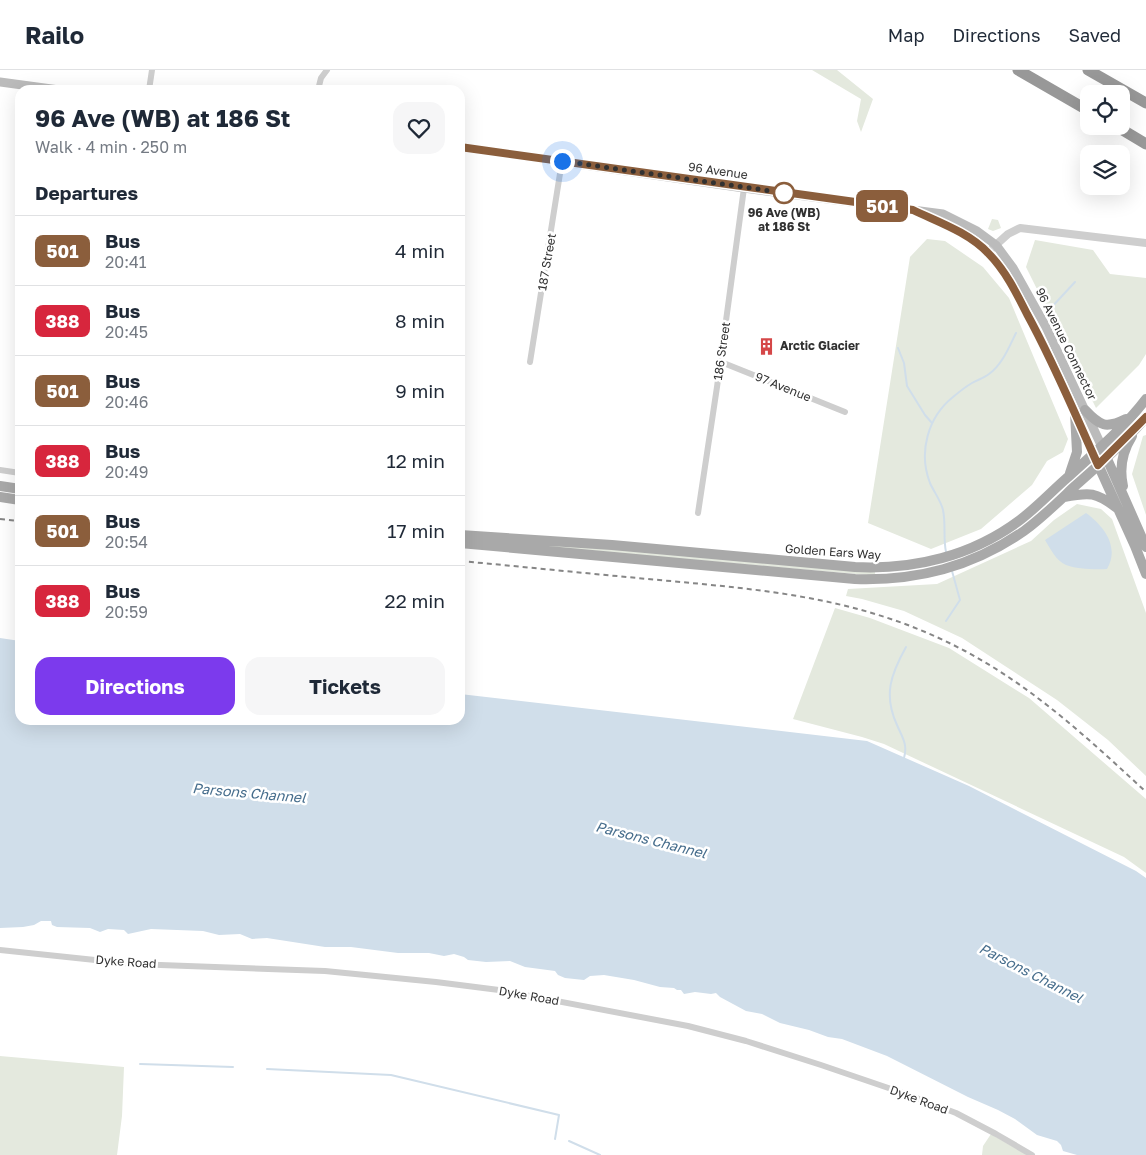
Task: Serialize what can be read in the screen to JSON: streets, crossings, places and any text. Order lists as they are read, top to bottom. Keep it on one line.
{"streets":{"main road":["96 Avenue","96 Avenue Connector","Golden Ears Way"],"street":["187 Street","186 Street","97 Avenue","Dyke Road"]},"crossings":[["96 Avenue","187 Street"],["96 Avenue","96 Avenue Connector"],["96 Avenue","186 Street"],["96 Avenue Connector","Golden Ears Way"],["186 Street","97 Avenue"]],"water":["Parsons Channel"],"places":{"other":["96 Ave (WB) at 186 St"],"building":["Arctic Glacier"]},"lines":["bus line 501"],"page":{"header":"Railo","nav":["Map","Directions","Saved"],"on_map":"501","heading":[["96 Ave (WB) at 186 St","Walk · 4 min · 250 m"],"Departures"],"list":[{"mark":"501","name":"Bus","note":"20:41","value":"4 min"},{"mark":"388","name":"Bus","note":"20:45","value":"8 min"},{"mark":"501","name":"Bus","note":"20:46","value":"9 min"},{"mark":"388","name":"Bus","note":"20:49","value":"12 min"},{"mark":"501","name":"Bus","note":"20:54","value":"17 min"},{"mark":"388","name":"Bus","note":"20:59","value":"22 min"}],"buttons":["Directions","Tickets"]}}
